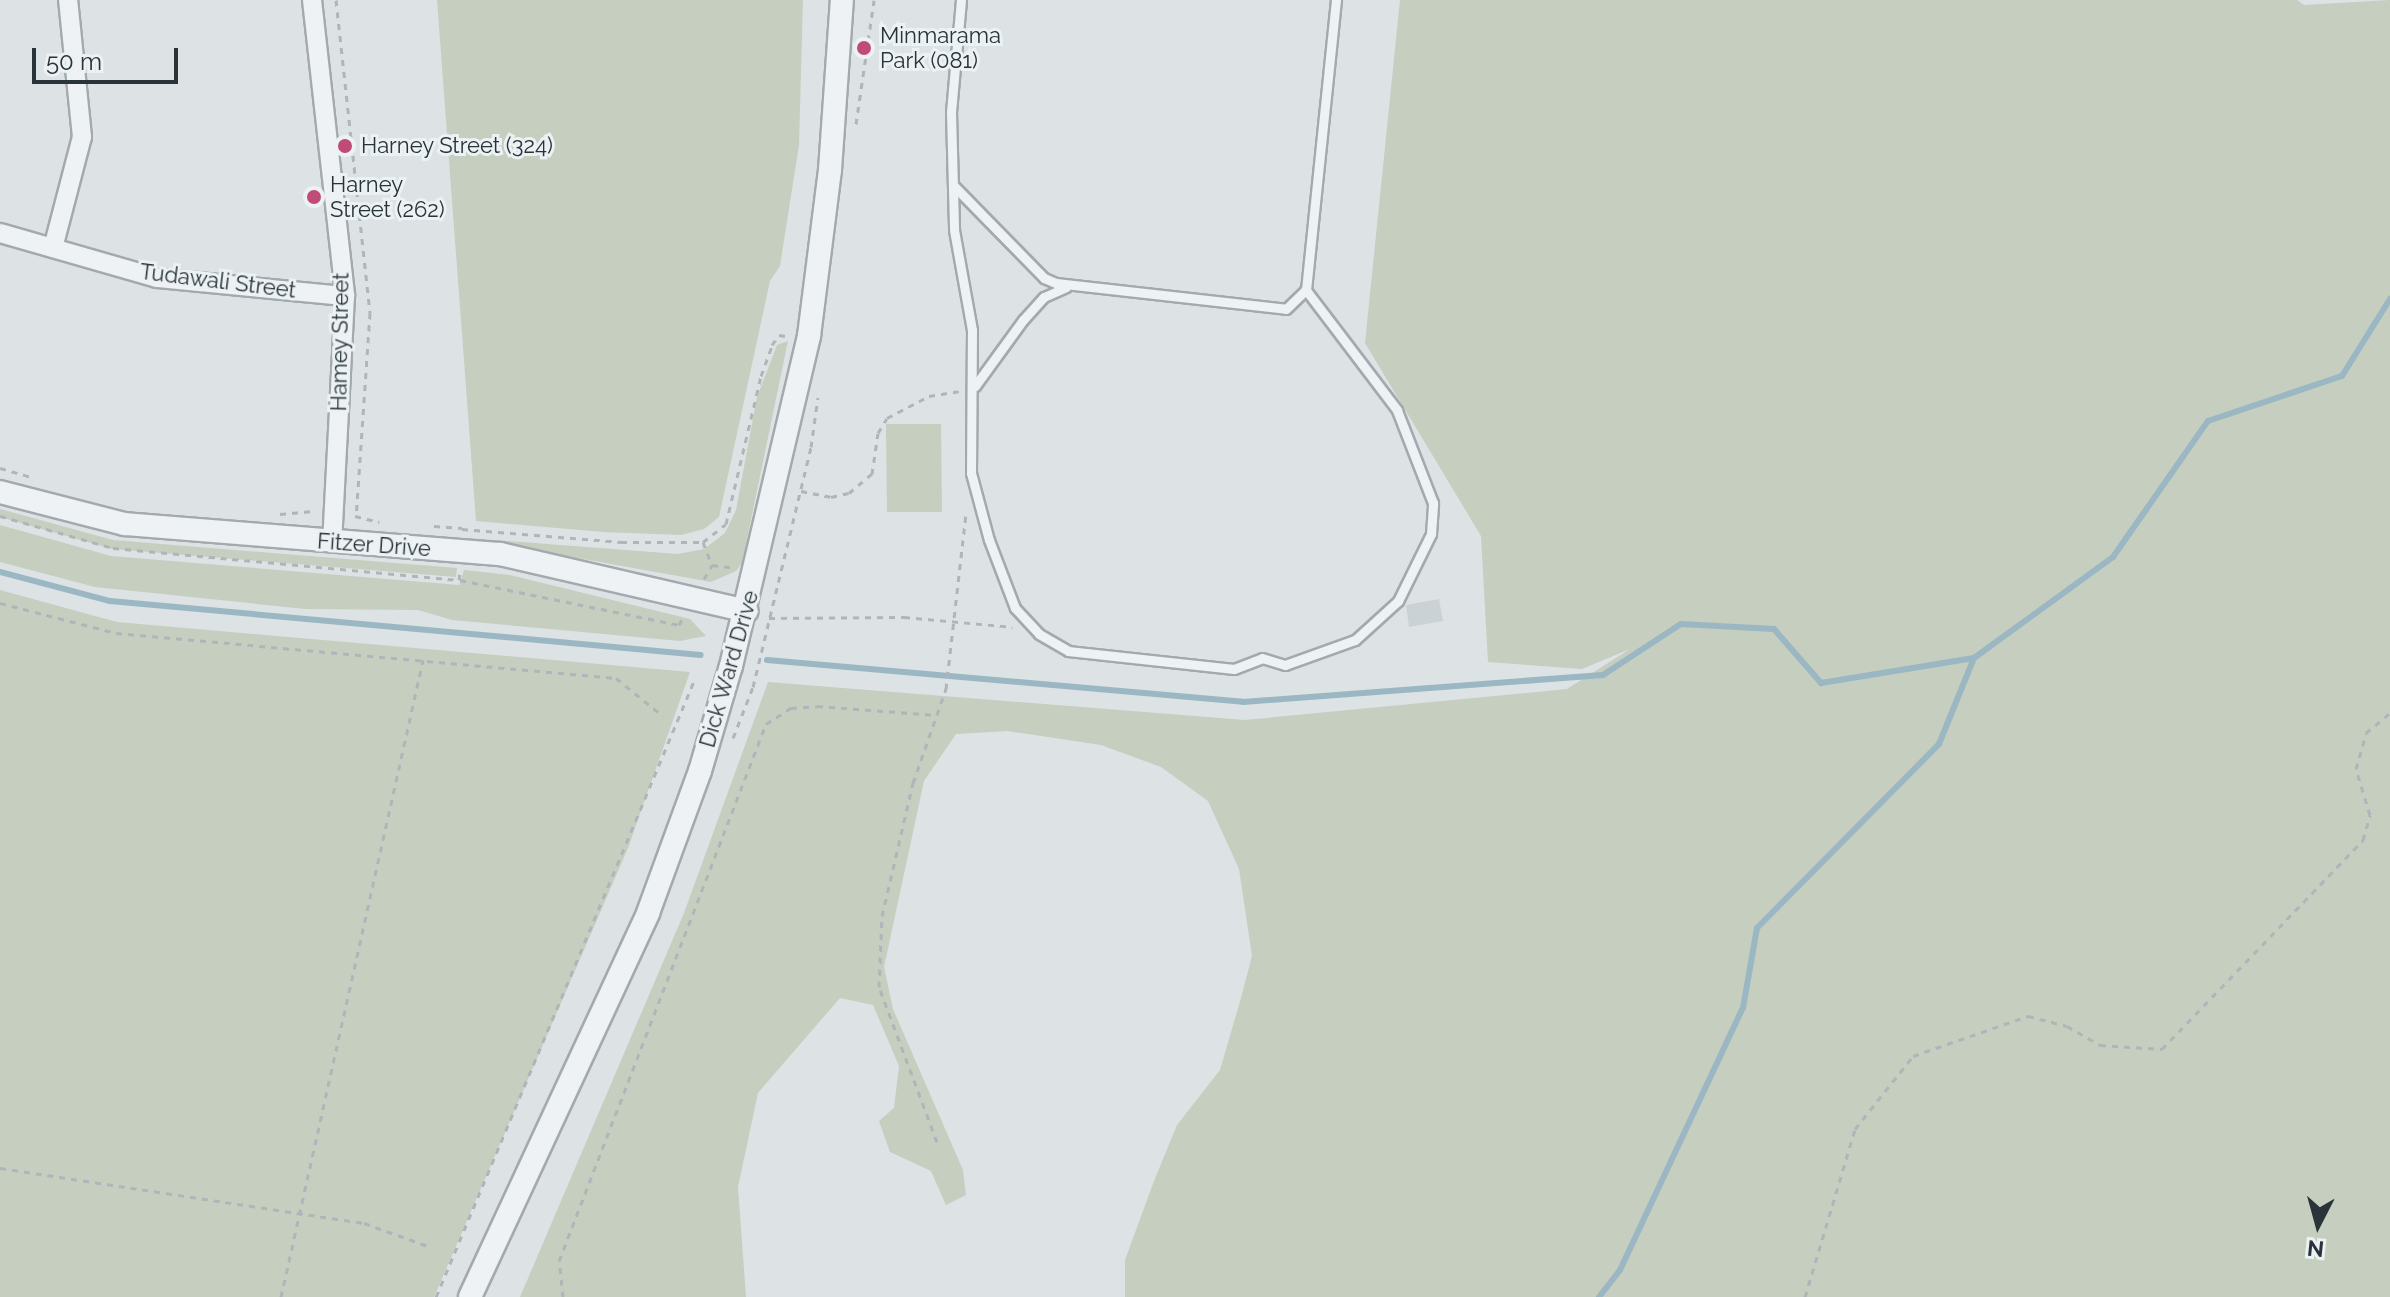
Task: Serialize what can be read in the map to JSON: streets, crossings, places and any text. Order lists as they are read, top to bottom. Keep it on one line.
{"streets":{"street":["Tudawali Street","Hamey Street","Fitzer Drive","Dick Ward Drive"]},"crossings":[["Tudawali Street","Hamey Street"],["Hamey Street","Fitzer Drive"],["Fitzer Drive","Dick Ward Drive"]],"places":["Minmarama Park (081)","Harney Street (324)","Harney Street (262)"],"scale_bar":"50 m","north":"bottom"}
